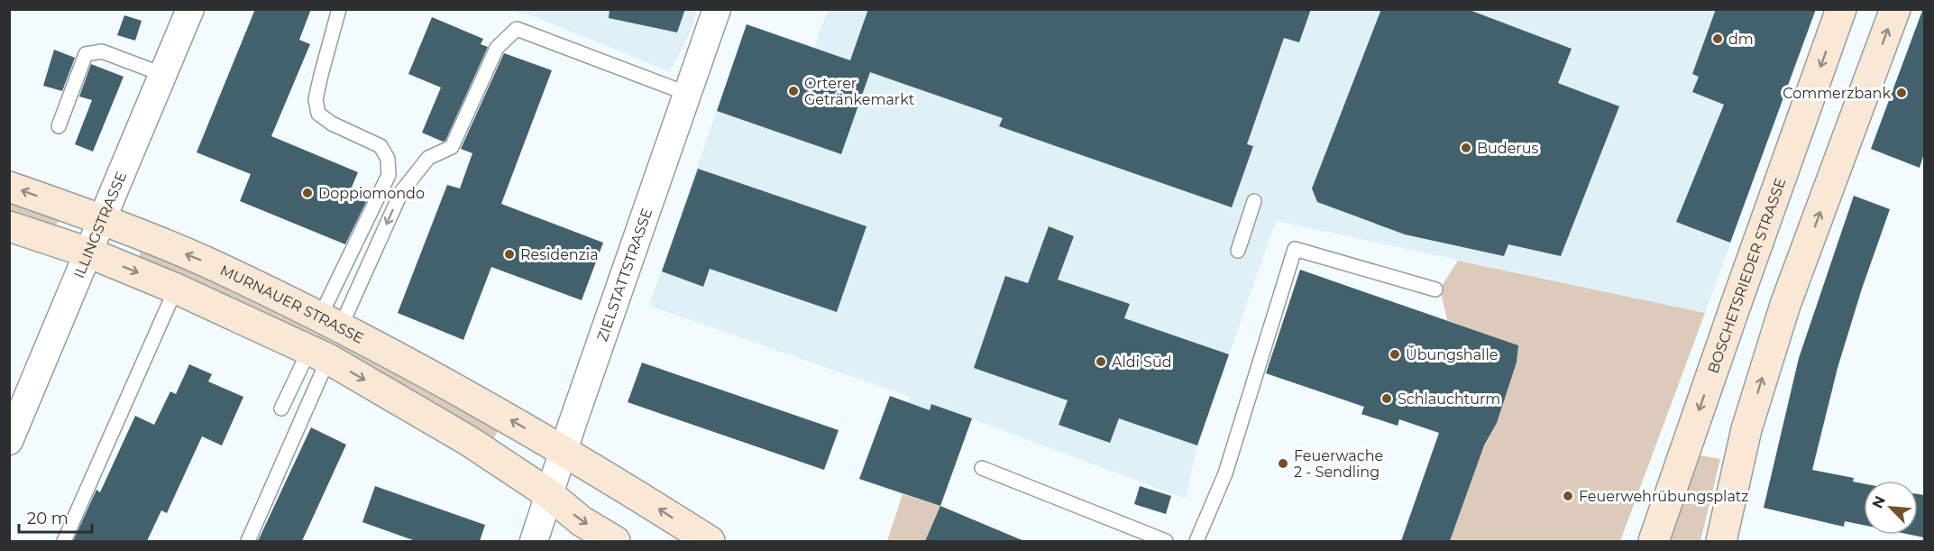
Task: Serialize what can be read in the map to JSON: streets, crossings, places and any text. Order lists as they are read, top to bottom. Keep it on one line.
{"streets":{"main road":["BOSCHETSRIEDER STRASSE","MURNAUER STRASSE"],"street":["ILLINGSTRASSE","ZIELSTATTSTRASSE"]},"crossings":[["ILLINGSTRASSE","MURNAUER STRASSE"],["ZIELSTATTSTRASSE","MURNAUER STRASSE"]],"places":["dm","Orterer Getränkemarkt","Commerzbank","Buderus","Doppiomondo","Residenzia","Übungshalle","Aldi Süd","Schlauchturm","Feuerwache 2 - Sendling","Feuerwehrübungsplatz"],"scale_bar":"20 m","north":"top left"}
